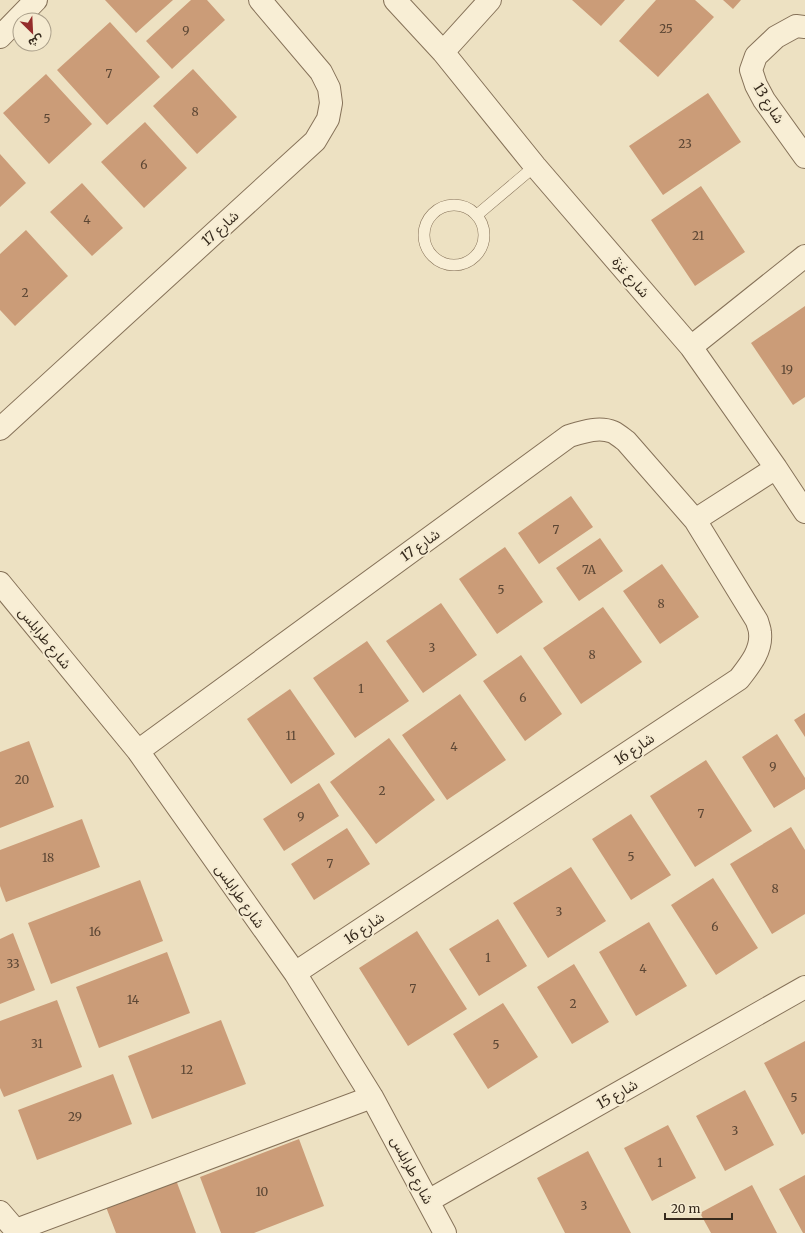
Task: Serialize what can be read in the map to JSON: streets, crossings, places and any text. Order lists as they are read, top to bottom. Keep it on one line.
{"streets":{"street":["شارع 13","شارع 17","شارع غزة","شارع طرابلس","شارع 16","شارع 15"]},"crossings":[["شارع 17","شارع طرابلس"],["شارع 17","شارع 16"],["شارع طرابلس","شارع 16"],["شارع طرابلس","شارع 15"]],"house_numbers":["25","9","7","8","5","23","6","4","21","2","19","7","7A","5","8","3","8","1","6","11","4","9","20","2","7","9","5","18","7","8","3","6","16","1","33","4","7","14","2","31","5","12","5","29","3","1","10","3"],"scale_bar":"20 m","north":"bottom right"}
